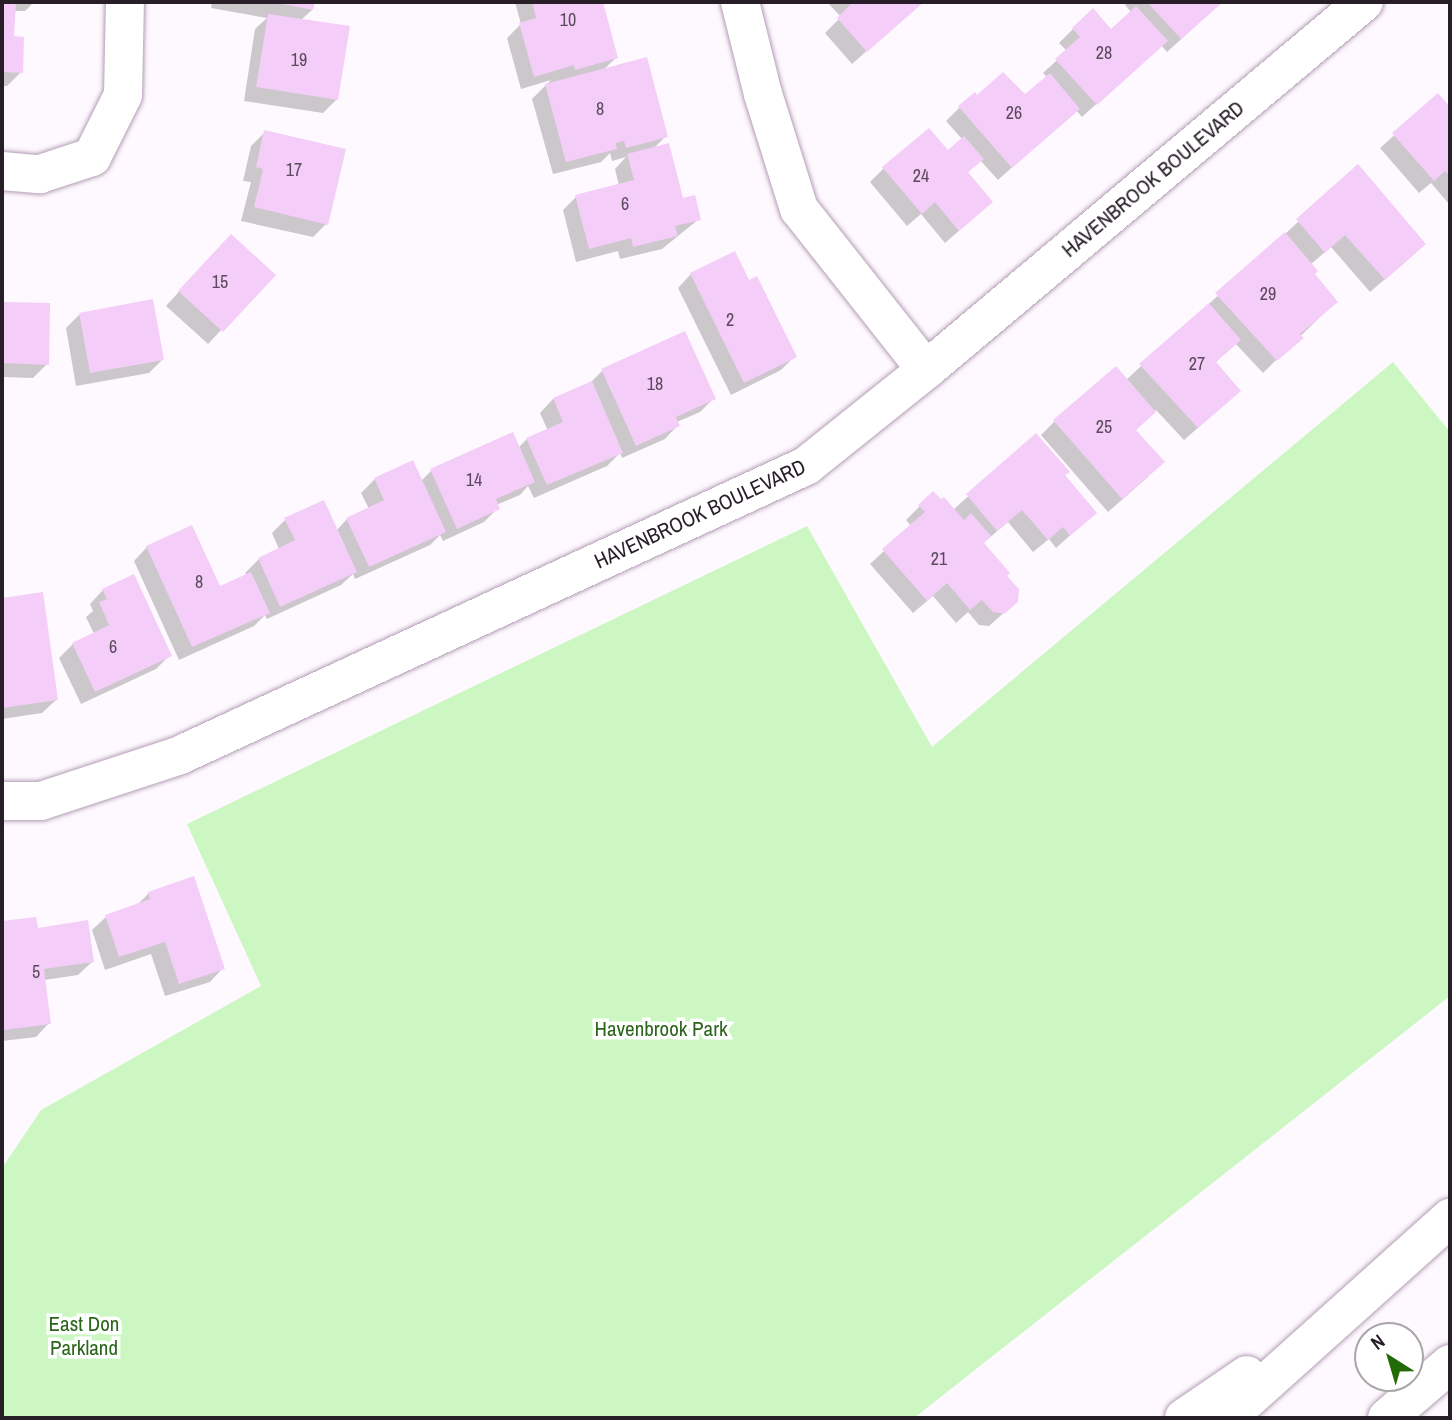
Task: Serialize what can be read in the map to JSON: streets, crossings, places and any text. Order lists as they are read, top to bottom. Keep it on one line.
{"streets":{"main road":["HAVENBROOK BOULEVARD"]},"parks":["Havenbrook Park","East Don Parkland"],"house_numbers":["10","28","19","8","26","17","24","6","15","29","2","27","18","25","14","21","8","6","5"],"north":"top left"}
